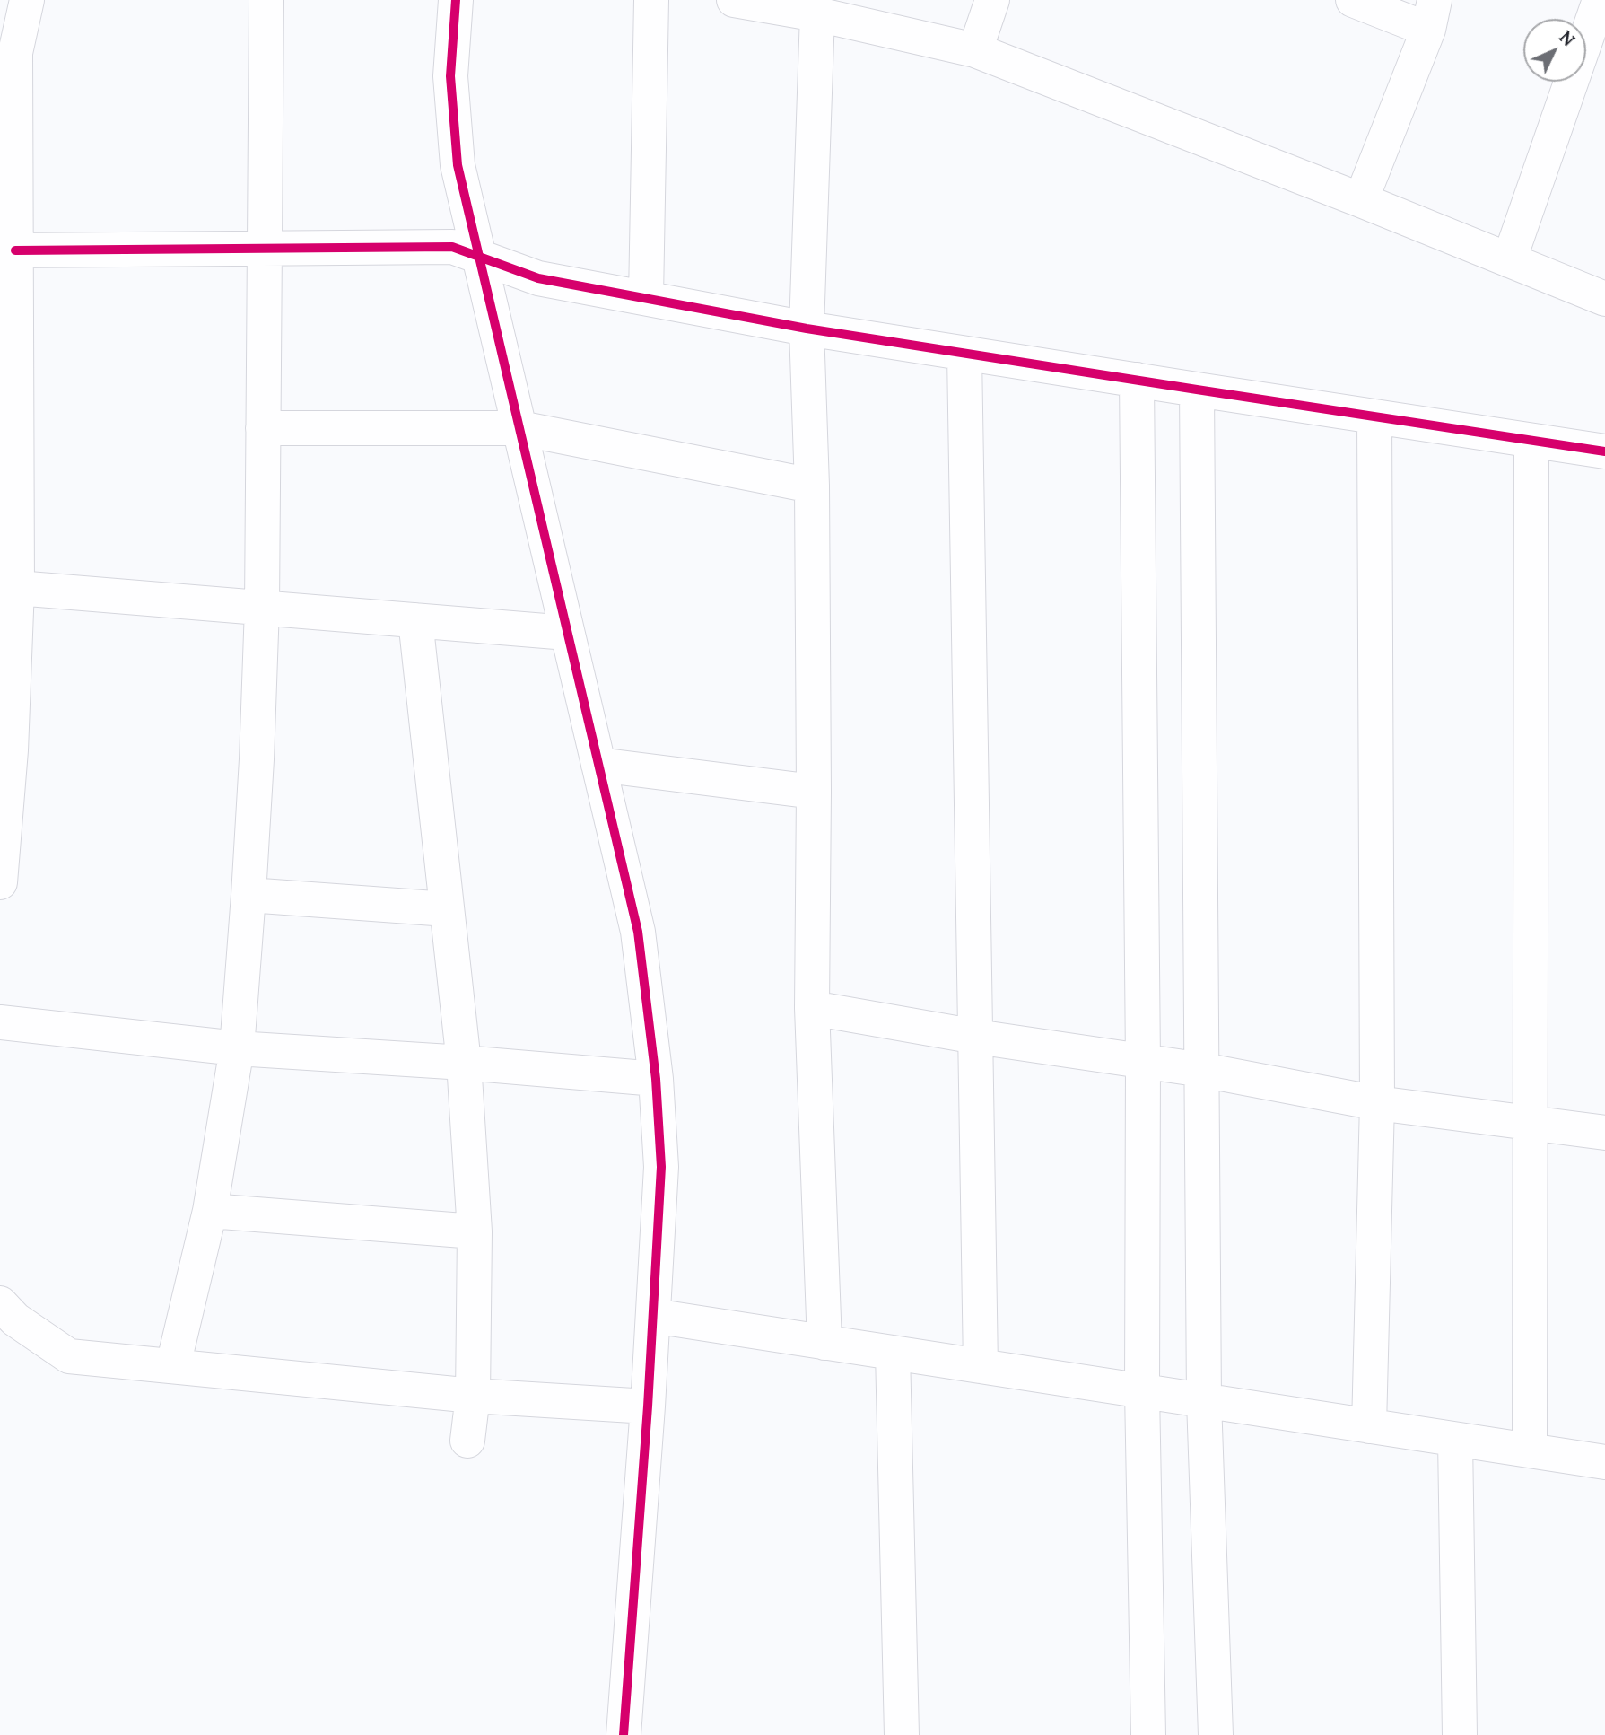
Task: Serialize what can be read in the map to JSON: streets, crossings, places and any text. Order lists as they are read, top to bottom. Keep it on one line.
{"north":"top right"}
